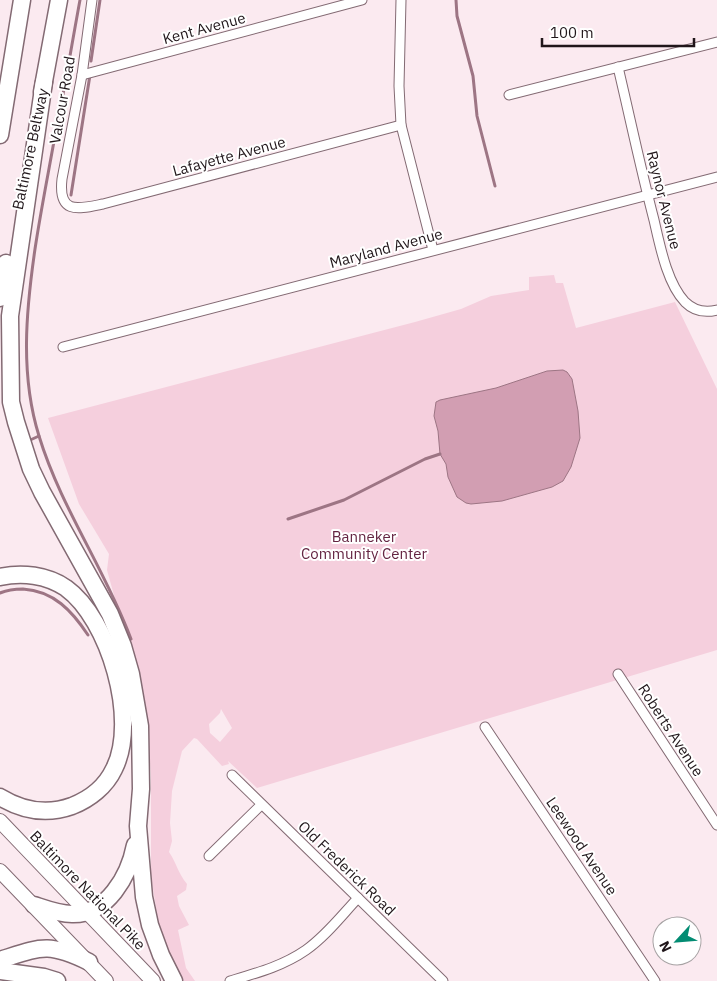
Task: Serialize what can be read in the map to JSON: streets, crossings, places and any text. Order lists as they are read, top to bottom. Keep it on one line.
{"streets":{"highway":["Baltimore Beltway"],"main road":["Baltimore National Pike"],"street":["Kent Avenue","Valcour Road","Lafayette Avenue","Raynor Avenue","Maryland Avenue","Roberts Avenue","Leewood Avenue","Old Frederick Road"]},"crossings":[["Kent Avenue","Valcour Road"],["Valcour Road","Lafayette Avenue"],["Raynor Avenue","Maryland Avenue"]],"parks":["Banneker Community Center"],"scale_bar":"100 m","north":"bottom left"}
